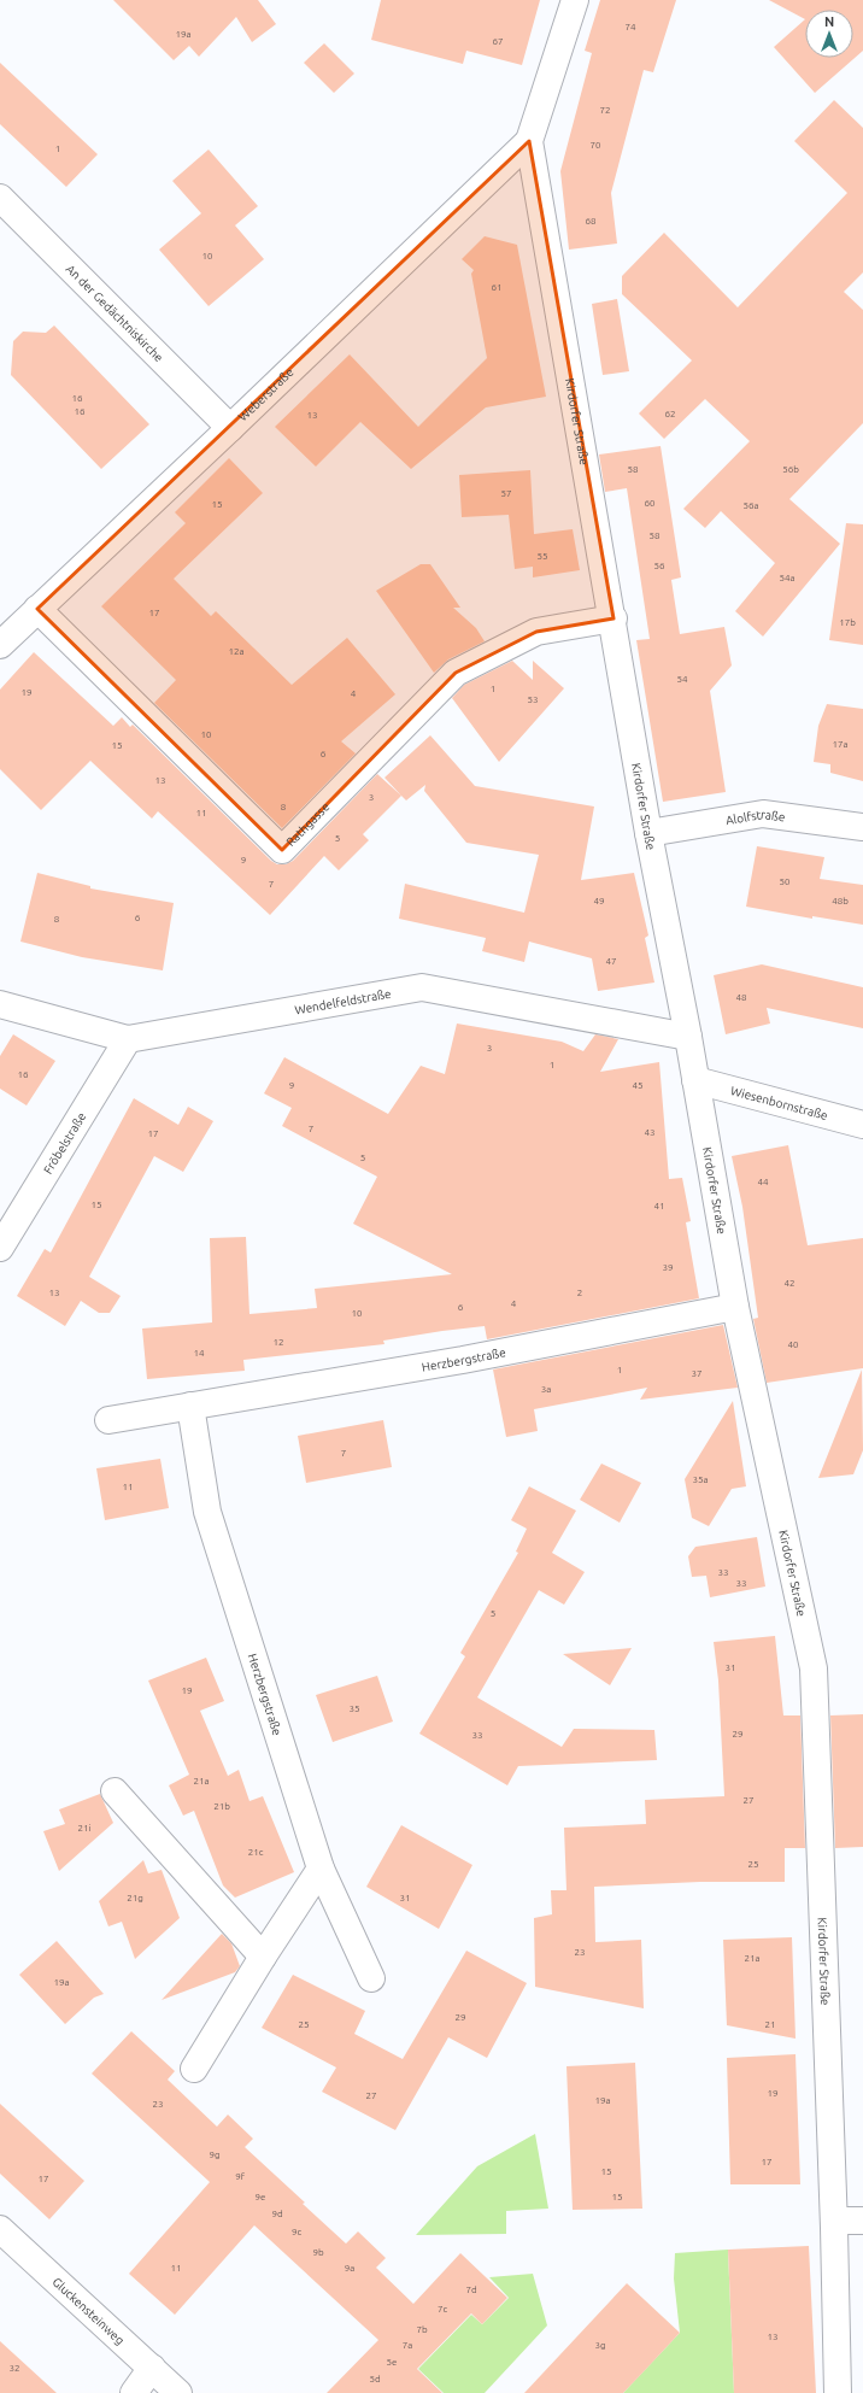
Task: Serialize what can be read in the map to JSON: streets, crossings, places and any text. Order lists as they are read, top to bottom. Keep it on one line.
{"streets":{"street":["An der Gedächtniskirche","Weberstraße","Kirdorfer Straße","Alolfstraße","Rathgasse","Wendelfeldstraße","Wiesenbornstraße","Fröbelstraße","Herzbergstraße","Gluckensteinweg"]},"crossings":[["An der Gedächtniskirche","Weberstraße"],["Weberstraße","Kirdorfer Straße"],["Weberstraße","Rathgasse"],["Kirdorfer Straße","Alolfstraße"],["Kirdorfer Straße","Rathgasse"],["Kirdorfer Straße","Wendelfeldstraße"],["Kirdorfer Straße","Wiesenbornstraße"],["Kirdorfer Straße","Herzbergstraße"],["Wendelfeldstraße","Fröbelstraße"]],"house_numbers":["74","19a","67","72","70","1","68","10","61","16","16","62","13","58","56b","57","60","15","56a","58","55","56","54a","17","17b","12a","54","1","19","4","53","10","17a","15","6","13","3","8","11","5","9","50","7","49","48b","6","8","47","48","3","1","16","9","45","7","43","17","5","44","15","41","39","42","13","2","4","6","10","12","40","14","1","37","3a","7","35a","11","33","33","5","31","19","35","29","33","21a","27","21b","21i","21c","25","21g","31","23","21a","19a","29","25","21","19","27","19a","23","9g","17","15","9f","17","9e","15","9d","9c","9b","11","9a","7d","7c","7b","13","7a","3g","5e","32","5d"],"north":"top"}
